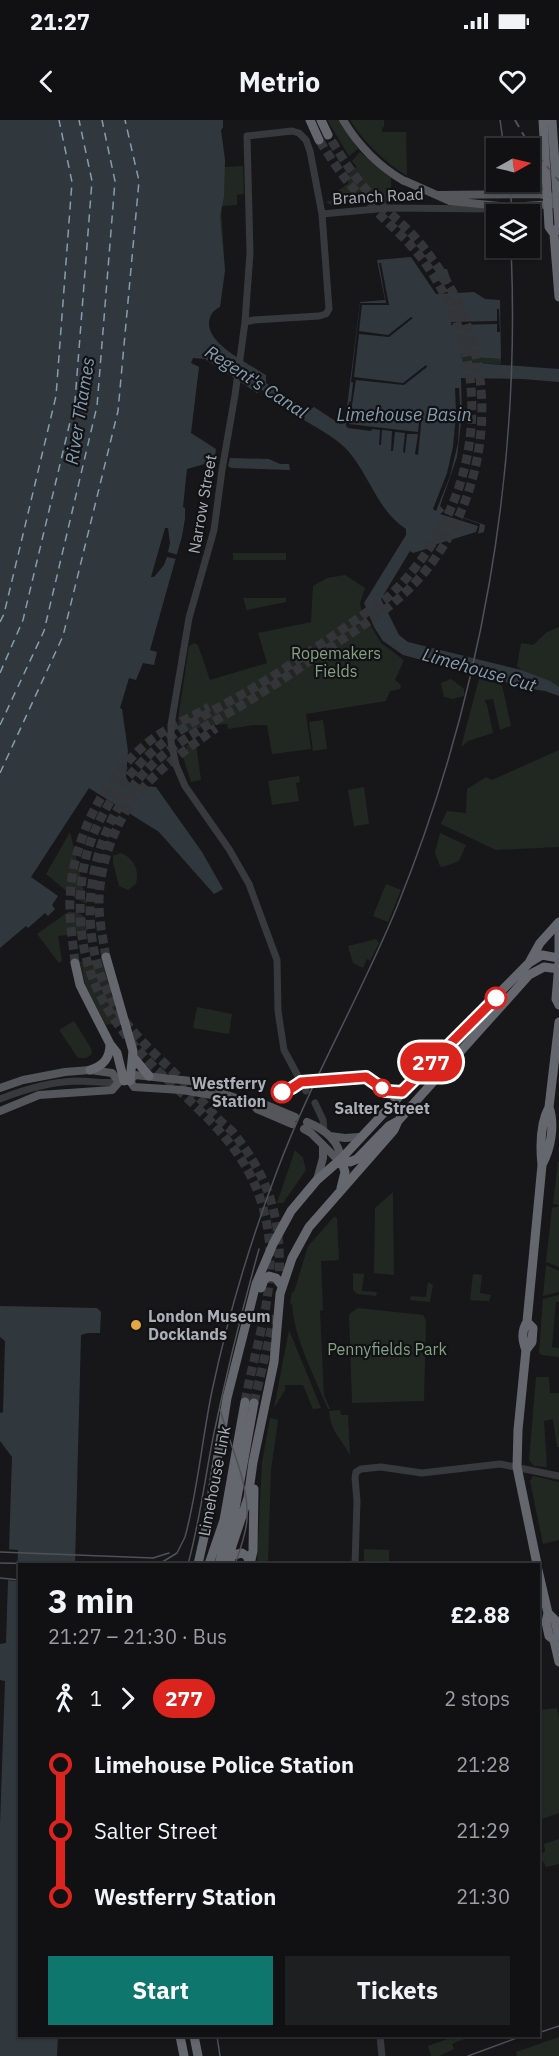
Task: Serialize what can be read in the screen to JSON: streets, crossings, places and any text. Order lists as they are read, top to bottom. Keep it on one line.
{"streets":{"highway":["Limehouse Link"],"main road":["Branch Road"],"street":["Narrow Street"]},"crossings":[["Branch Road","Narrow Street"]],"water":["Regent's Canal","River Thames","Limehouse Basin","Limehouse Cut"],"parks":["Ropemakers Fields","Pennyfields Park"],"places":["Salter Street","Westferry Station","London Museum Docklands"],"lines":["bus line 277"],"north":"right","page":{"status":"21:27","header":"Metrio","on_map":"277","heading":["3 min","21:27 – 21:30 · Bus","£2.88"],"legs":["1","277","2 stops"],"list":[{"name":"Limehouse Police Station","value":"21:28"},{"name":"Salter Street","value":"21:29"},{"name":"Westferry Station","value":"21:30"}],"buttons":["Start","Tickets"]}}
